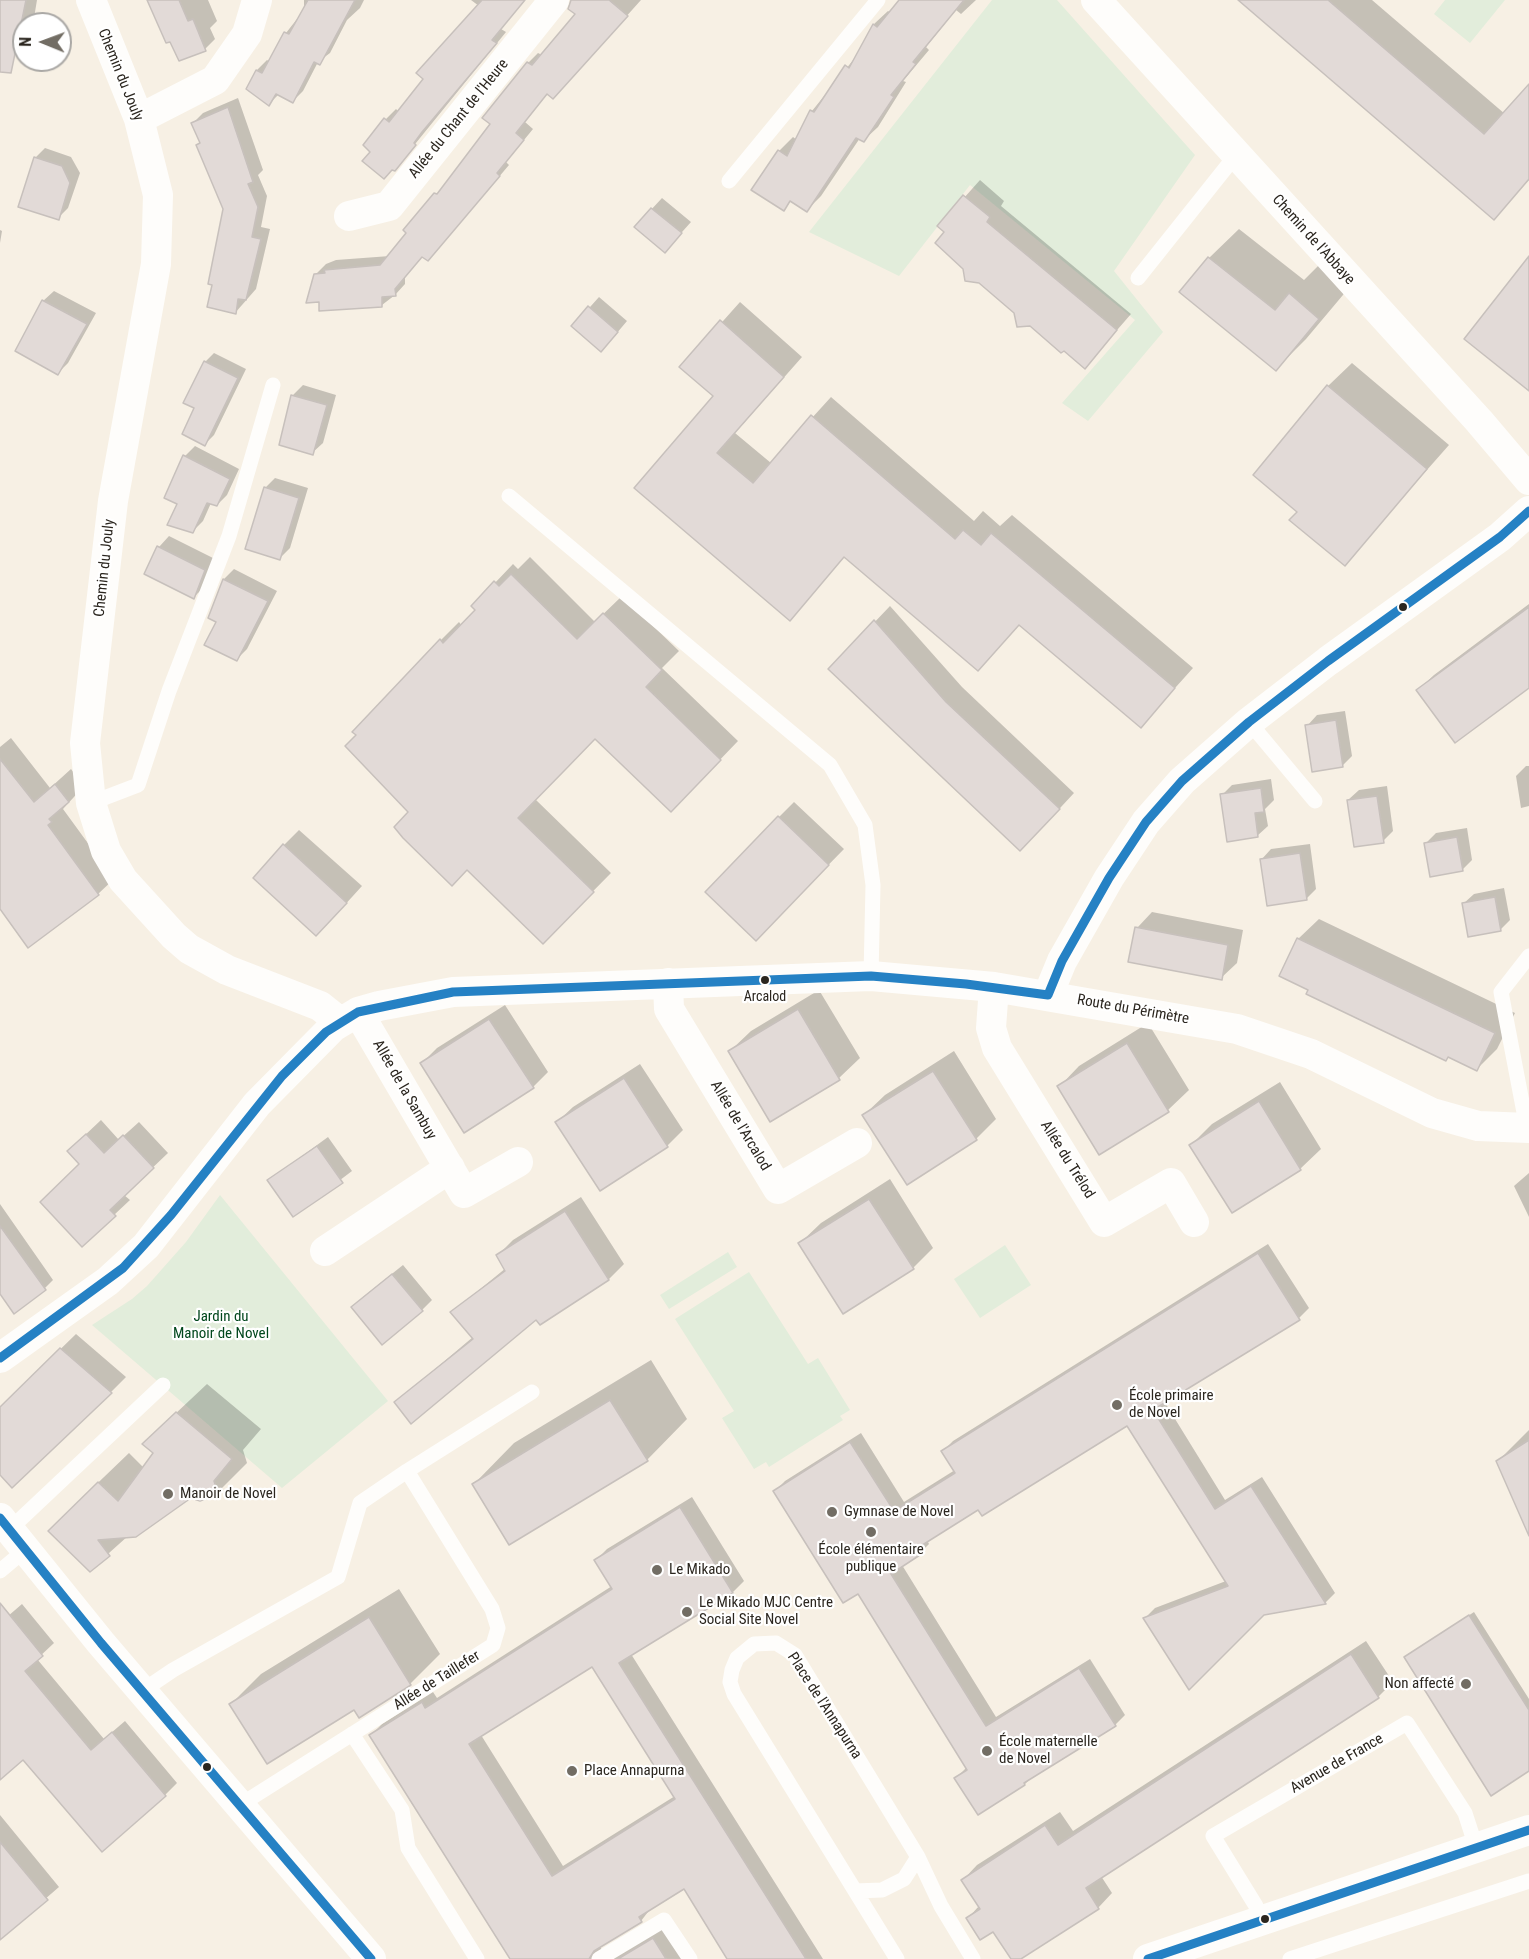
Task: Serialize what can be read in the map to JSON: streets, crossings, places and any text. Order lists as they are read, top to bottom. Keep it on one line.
{"streets":{"street":["Chemin du Jouly","Allée du Chant de l'Heure","Chemin de l'Abbaye","Route du Périmètre","Allée de la Sambuy","Allée de l'Arcalod","Allée du Trélod"],"lane":["Allée de Taillefer","Place de l'Annapurna","Avenue de France"]},"crossings":[["Chemin du Jouly","Route du Périmètre"],["Chemin du Jouly","Allée de la Sambuy"],["Route du Périmètre","Allée de la Sambuy"],["Route du Périmètre","Allée de l'Arcalod"],["Route du Périmètre","Allée du Trélod"]],"parks":["Jardin du Manoir de Novel"],"places":["Arcalod","École primaire de Novel","Manoir de Novel","Gymnase de Novel","École élémentaire publique","Le Mikado","Le Mikado MJC Centre Social Site Novel","Non affecté","École maternelle de Novel","Place Annapurna"],"north":"left"}
